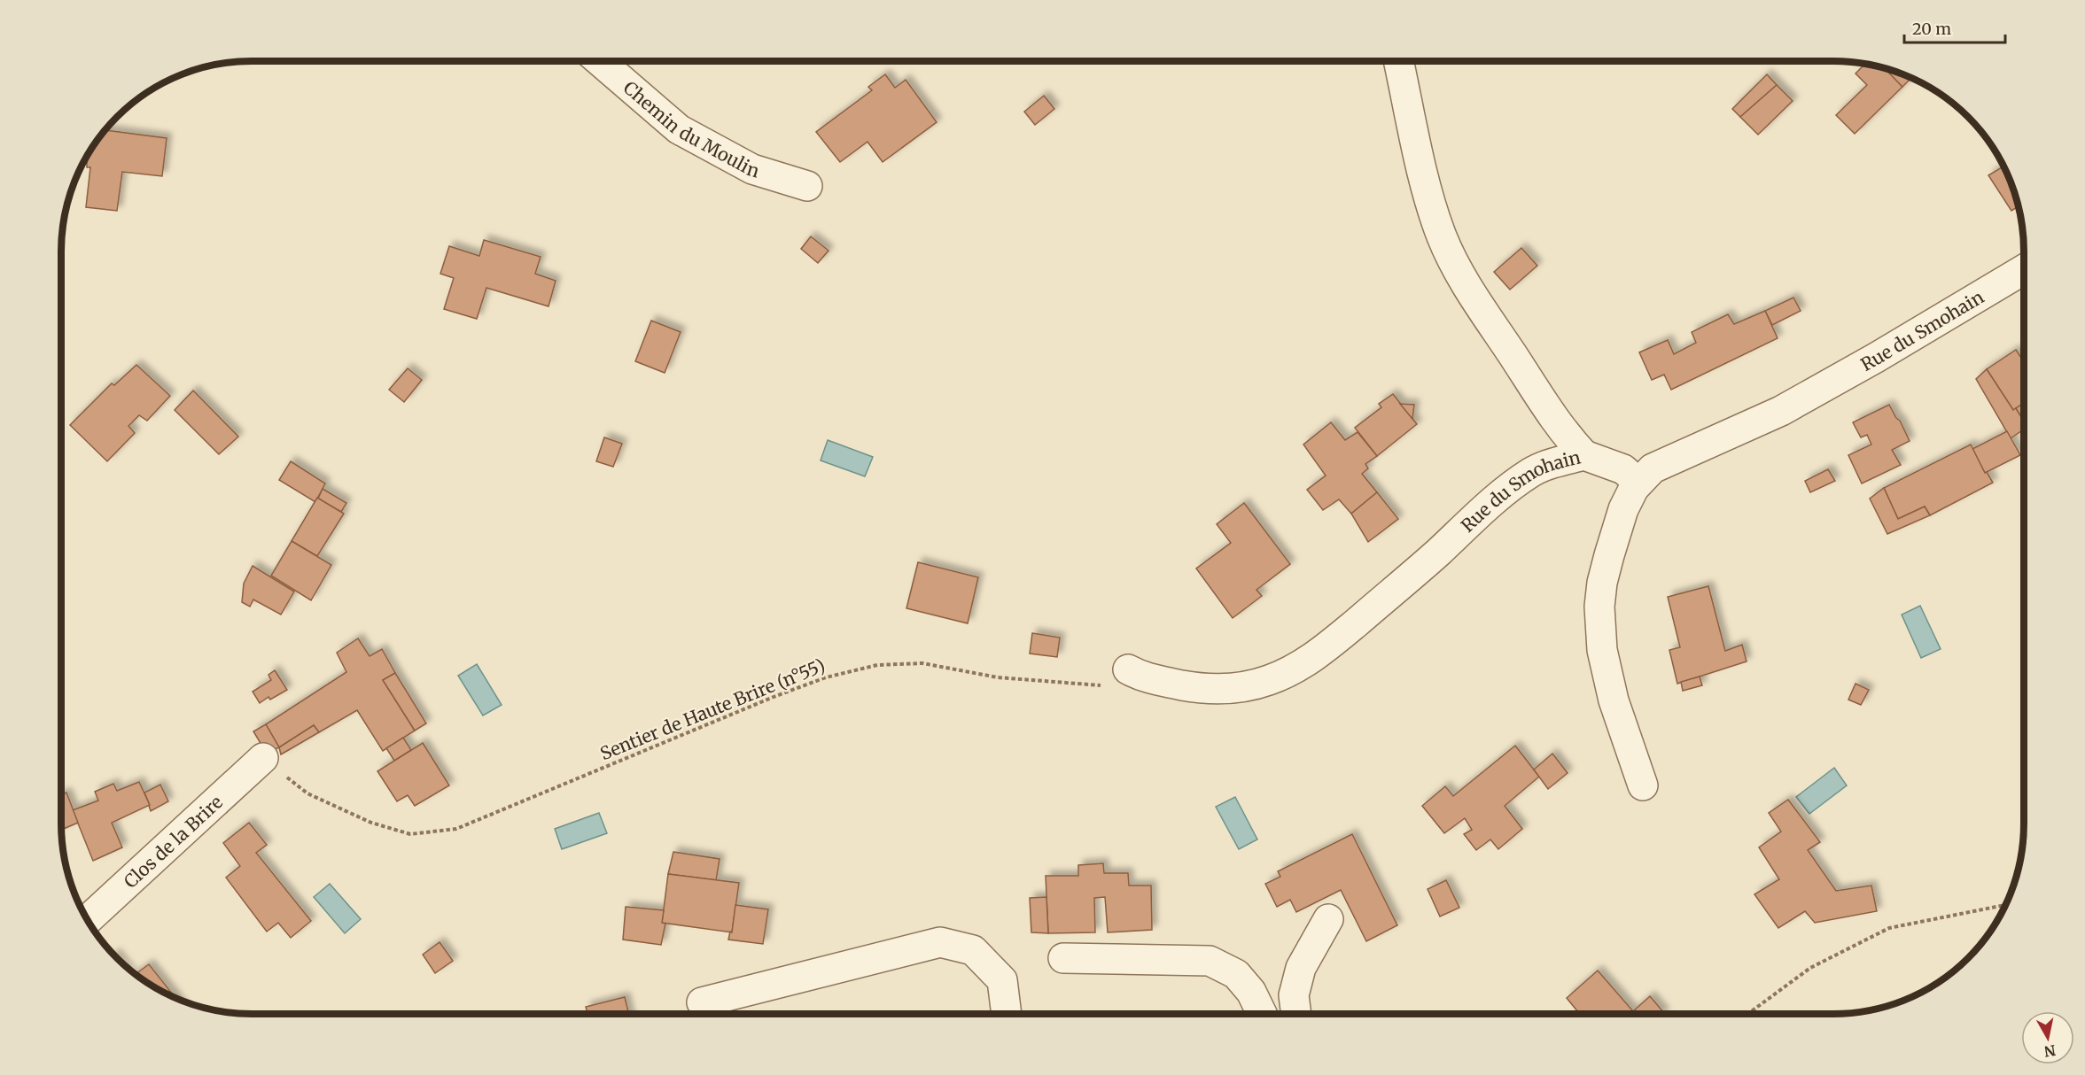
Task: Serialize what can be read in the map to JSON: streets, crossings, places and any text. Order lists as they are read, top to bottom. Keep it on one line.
{"streets":{"street":["Chemin du Moulin","Rue du Smohain","Clos de la Brire"],"path":["Sentier de Haute Brire (n°55)"]},"crossings":[["Sentier de Haute Brire (n°55)","Clos de la Brire"]],"scale_bar":"20 m","north":"bottom"}
